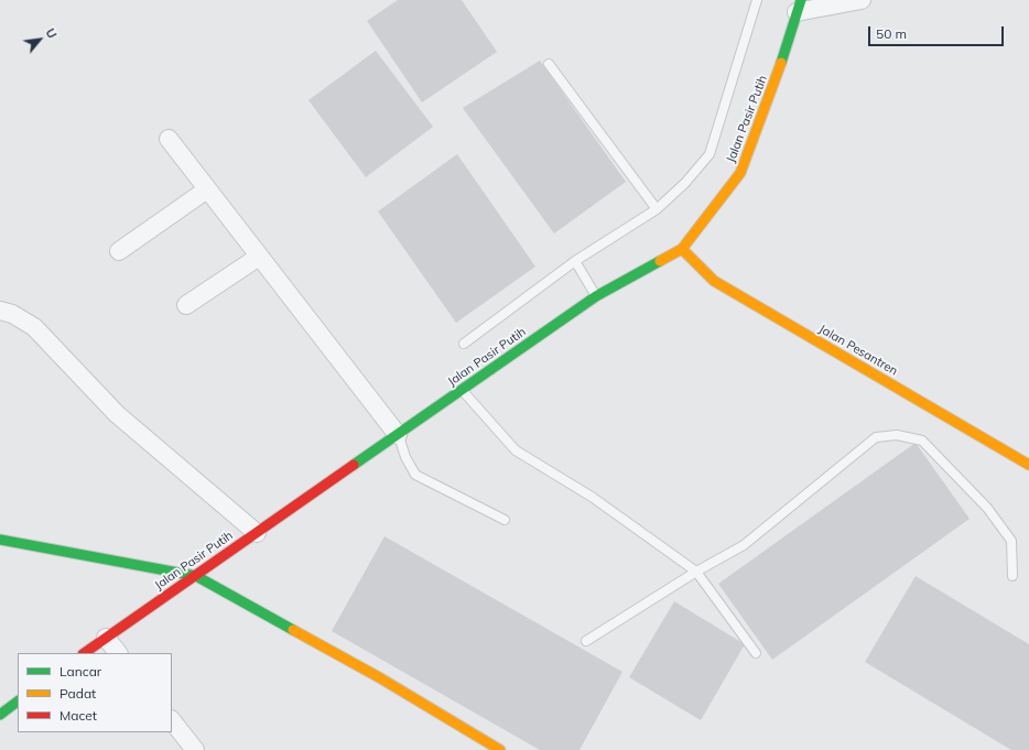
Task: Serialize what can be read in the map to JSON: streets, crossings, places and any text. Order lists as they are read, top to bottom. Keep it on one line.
{"streets":{"main road":["Jalan Pasir Putih","Jalan Pesantren"]},"crossings":[["Jalan Pasir Putih","Jalan Pesantren"]],"legend":["Lancar","Padat","Macet"],"scale_bar":"50 m","north":"top right"}
